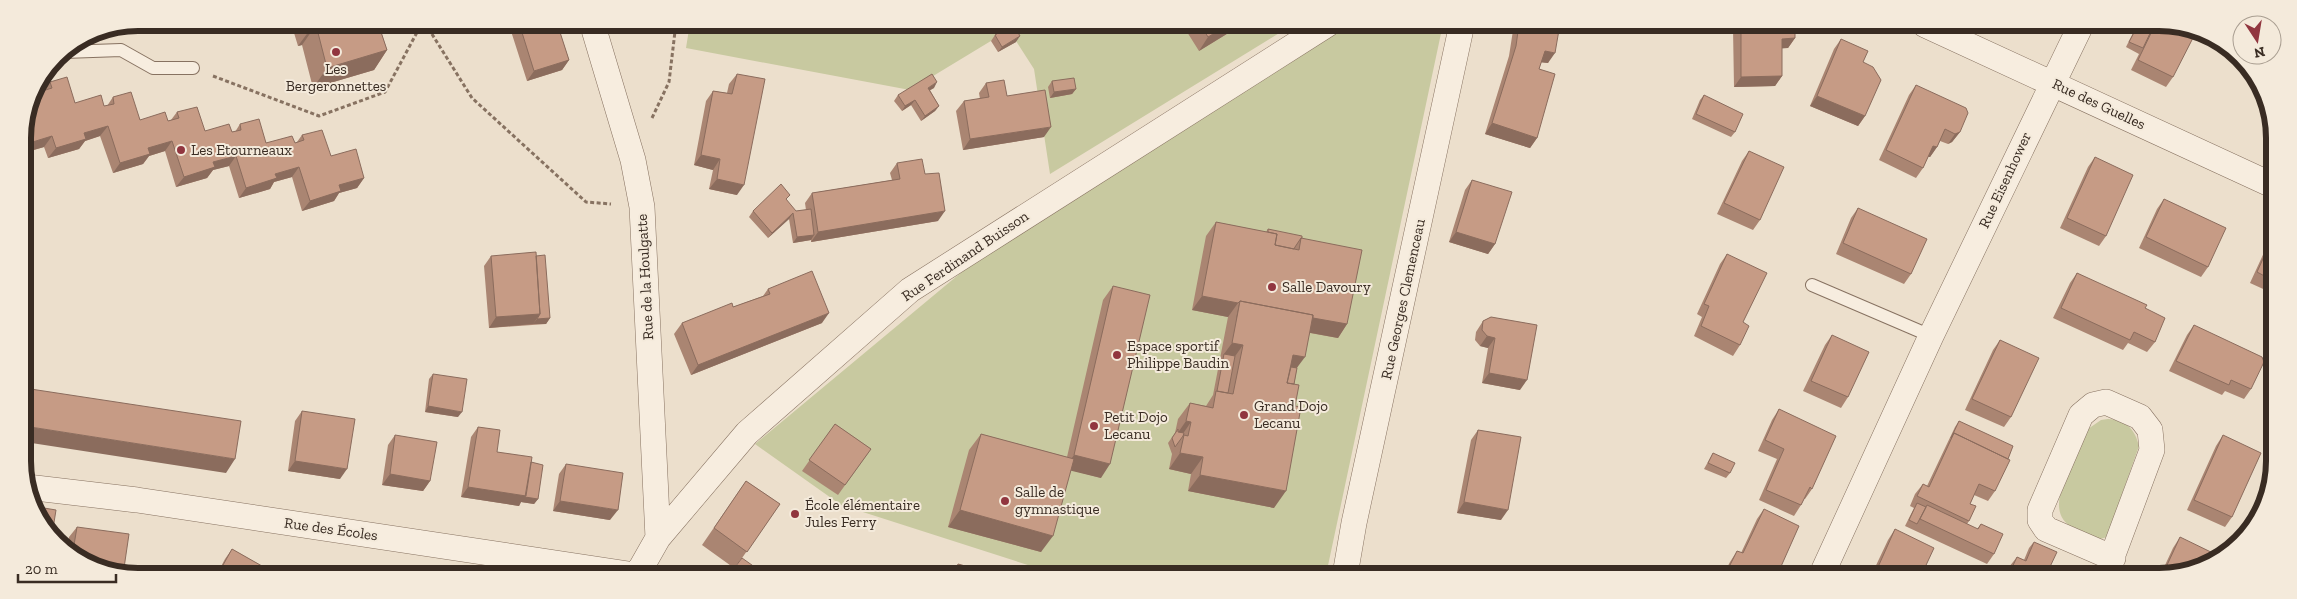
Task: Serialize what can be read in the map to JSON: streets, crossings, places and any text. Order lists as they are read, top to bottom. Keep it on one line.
{"streets":{"street":["Rue des Guelles","Rue Eisenhower","Rue Ferdinand Buisson","Rue de la Houlgatte","Rue Georges Clemenceau","Rue des Écoles"]},"crossings":[["Rue des Guelles","Rue Eisenhower"],["Rue Ferdinand Buisson","Rue de la Houlgatte"]],"places":["Les Bergeronnettes","Les Etourneaux","Salle Davoury","Espace sportif Philippe Baudin","Grand Dojo Lecanu","Petit Dojo Lecanu","Salle de gymnastique","École élémentaire Jules Ferry"],"scale_bar":"20 m","north":"bottom"}
